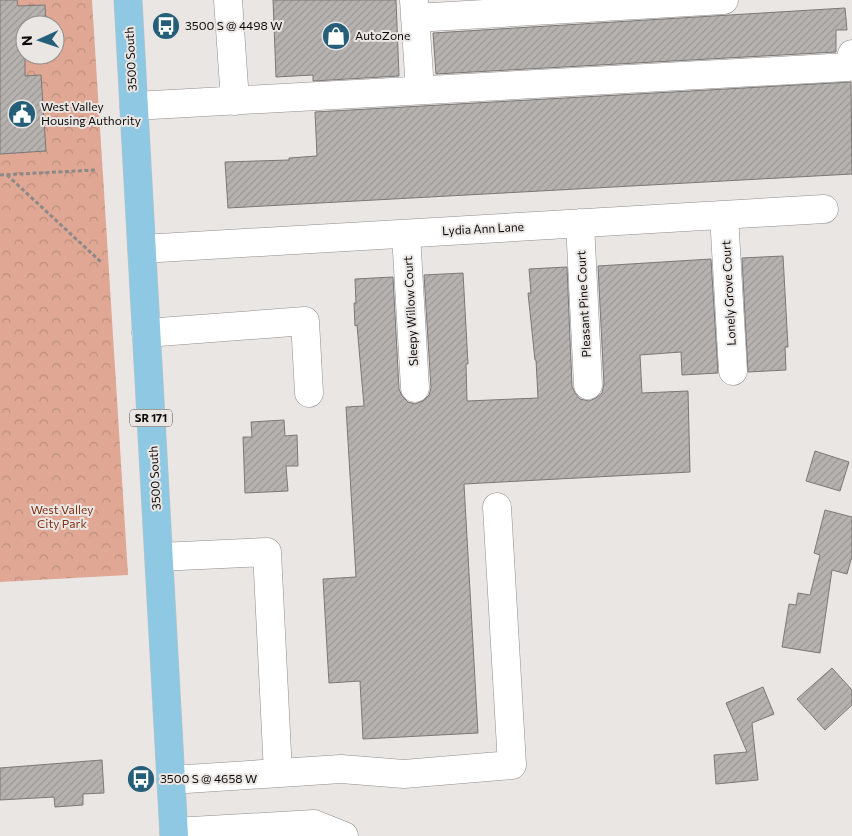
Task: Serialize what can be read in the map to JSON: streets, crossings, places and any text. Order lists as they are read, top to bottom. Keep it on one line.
{"streets":{"main road":["3500 South","SR 171"],"street":["Lydia Ann Lane","Lonely Grove Court","Pleasant Pine Court","Sleepy Willow Court"]},"crossings":[["3500 South","Lydia Ann Lane"],["Lydia Ann Lane","Lonely Grove Court"],["Lydia Ann Lane","Pleasant Pine Court"],["Lydia Ann Lane","Sleepy Willow Court"]],"parks":["West Valley City Park"],"places":{"bus stop":["3500 S @ 4498 W","3500 S @ 4658 W"],"shop":["AutoZone"],"public building":["West Valley Housing Authority"]},"north":"left"}
